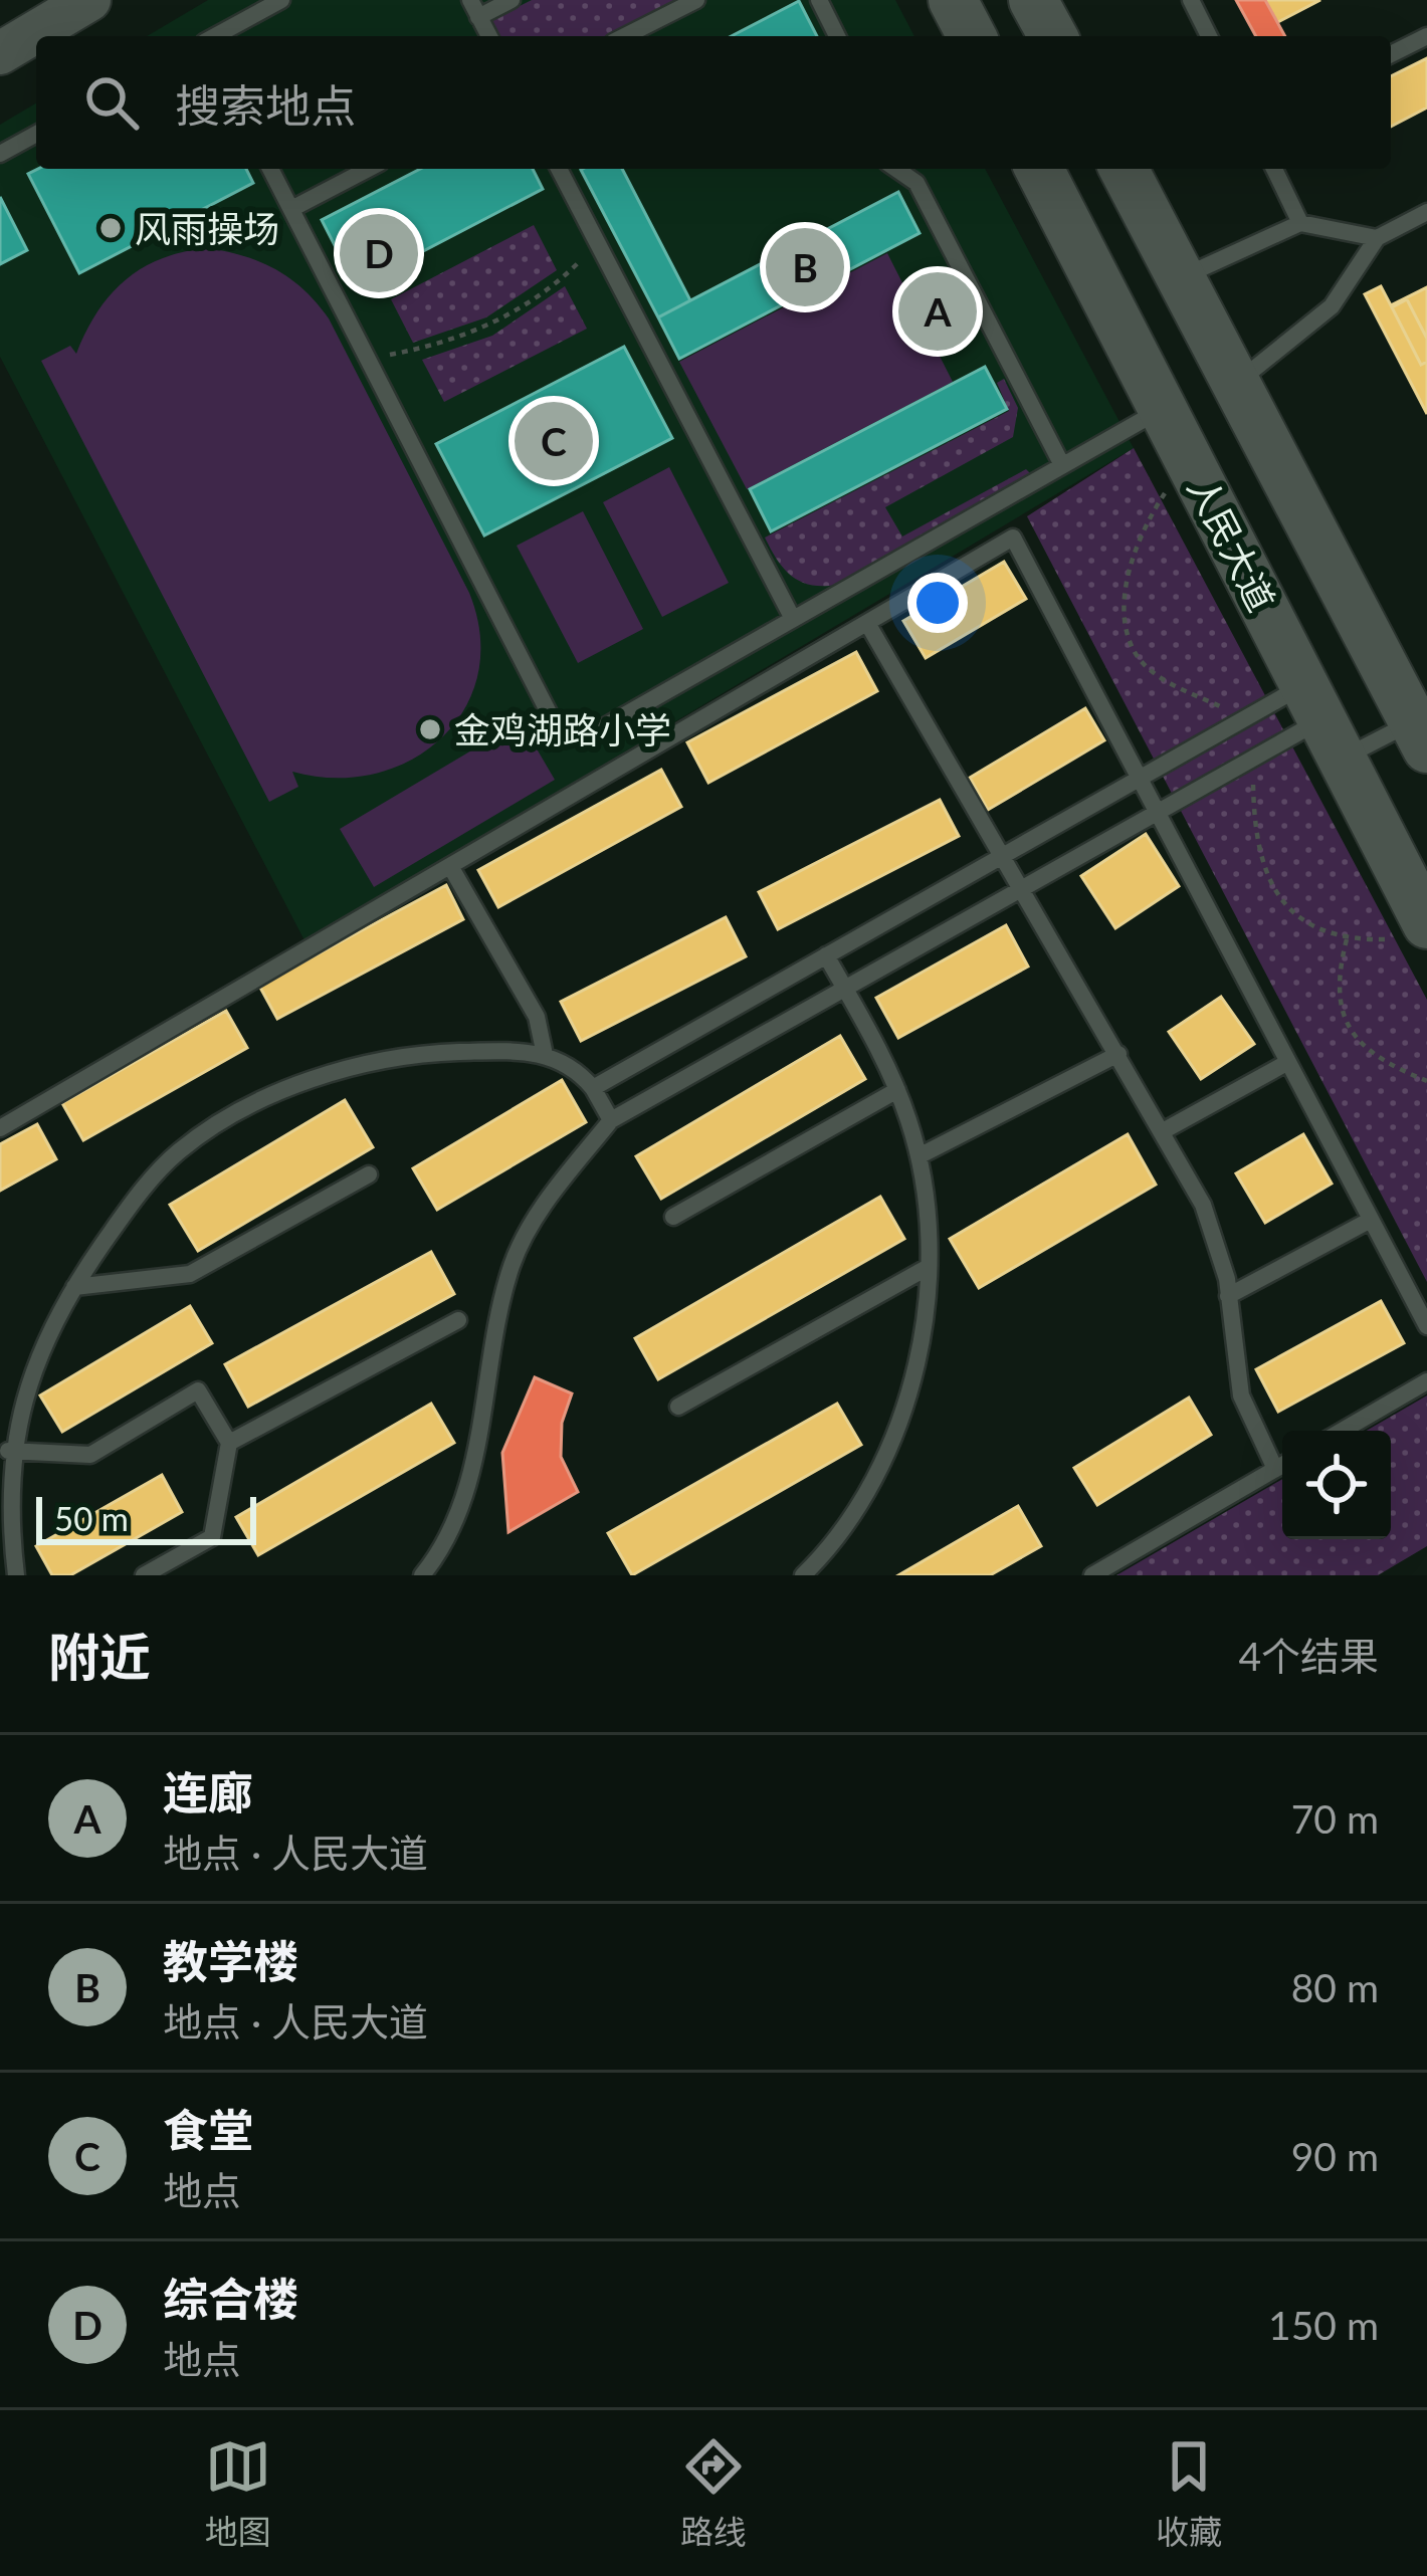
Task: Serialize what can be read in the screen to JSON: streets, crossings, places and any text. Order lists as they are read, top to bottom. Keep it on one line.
{"streets":{"main road":["人民大道"]},"places":["风雨操场","金鸡湖路小学"],"scale_bar":"50 m","page":{"search":"搜索地点","pins":["D","B","A","C"],"scale":"50 m","heading":["附近","4个结果"],"list":[{"mark":"A","name":"连廊","note":"地点 · 人民大道","value":"70 m"},{"mark":"B","name":"教学楼","note":"地点 · 人民大道","value":"80 m"},{"mark":"C","name":"食堂","note":"地点","value":"90 m"},{"mark":"D","name":"综合楼","note":"地点","value":"150 m"}],"nav":["地图","路线","收藏"]}}
